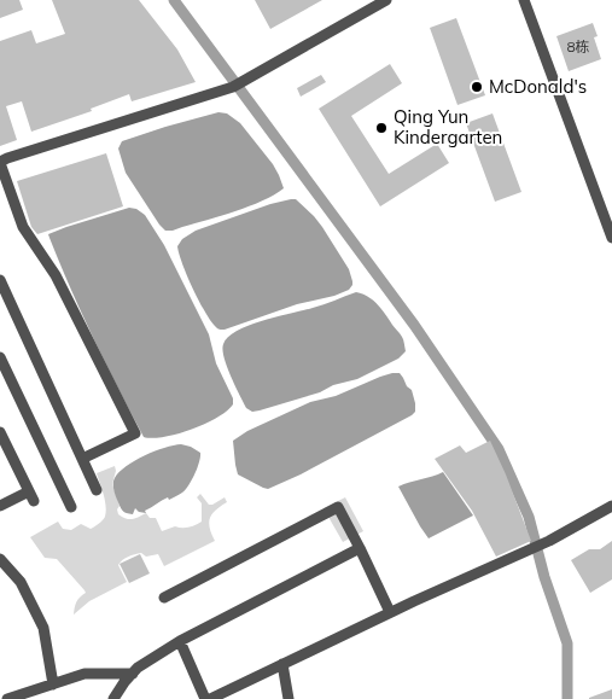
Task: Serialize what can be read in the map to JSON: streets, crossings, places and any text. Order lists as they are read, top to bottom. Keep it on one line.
{"places":["McDonald's","Qing Yun Kindergarten"],"house_numbers":["8栋"]}
